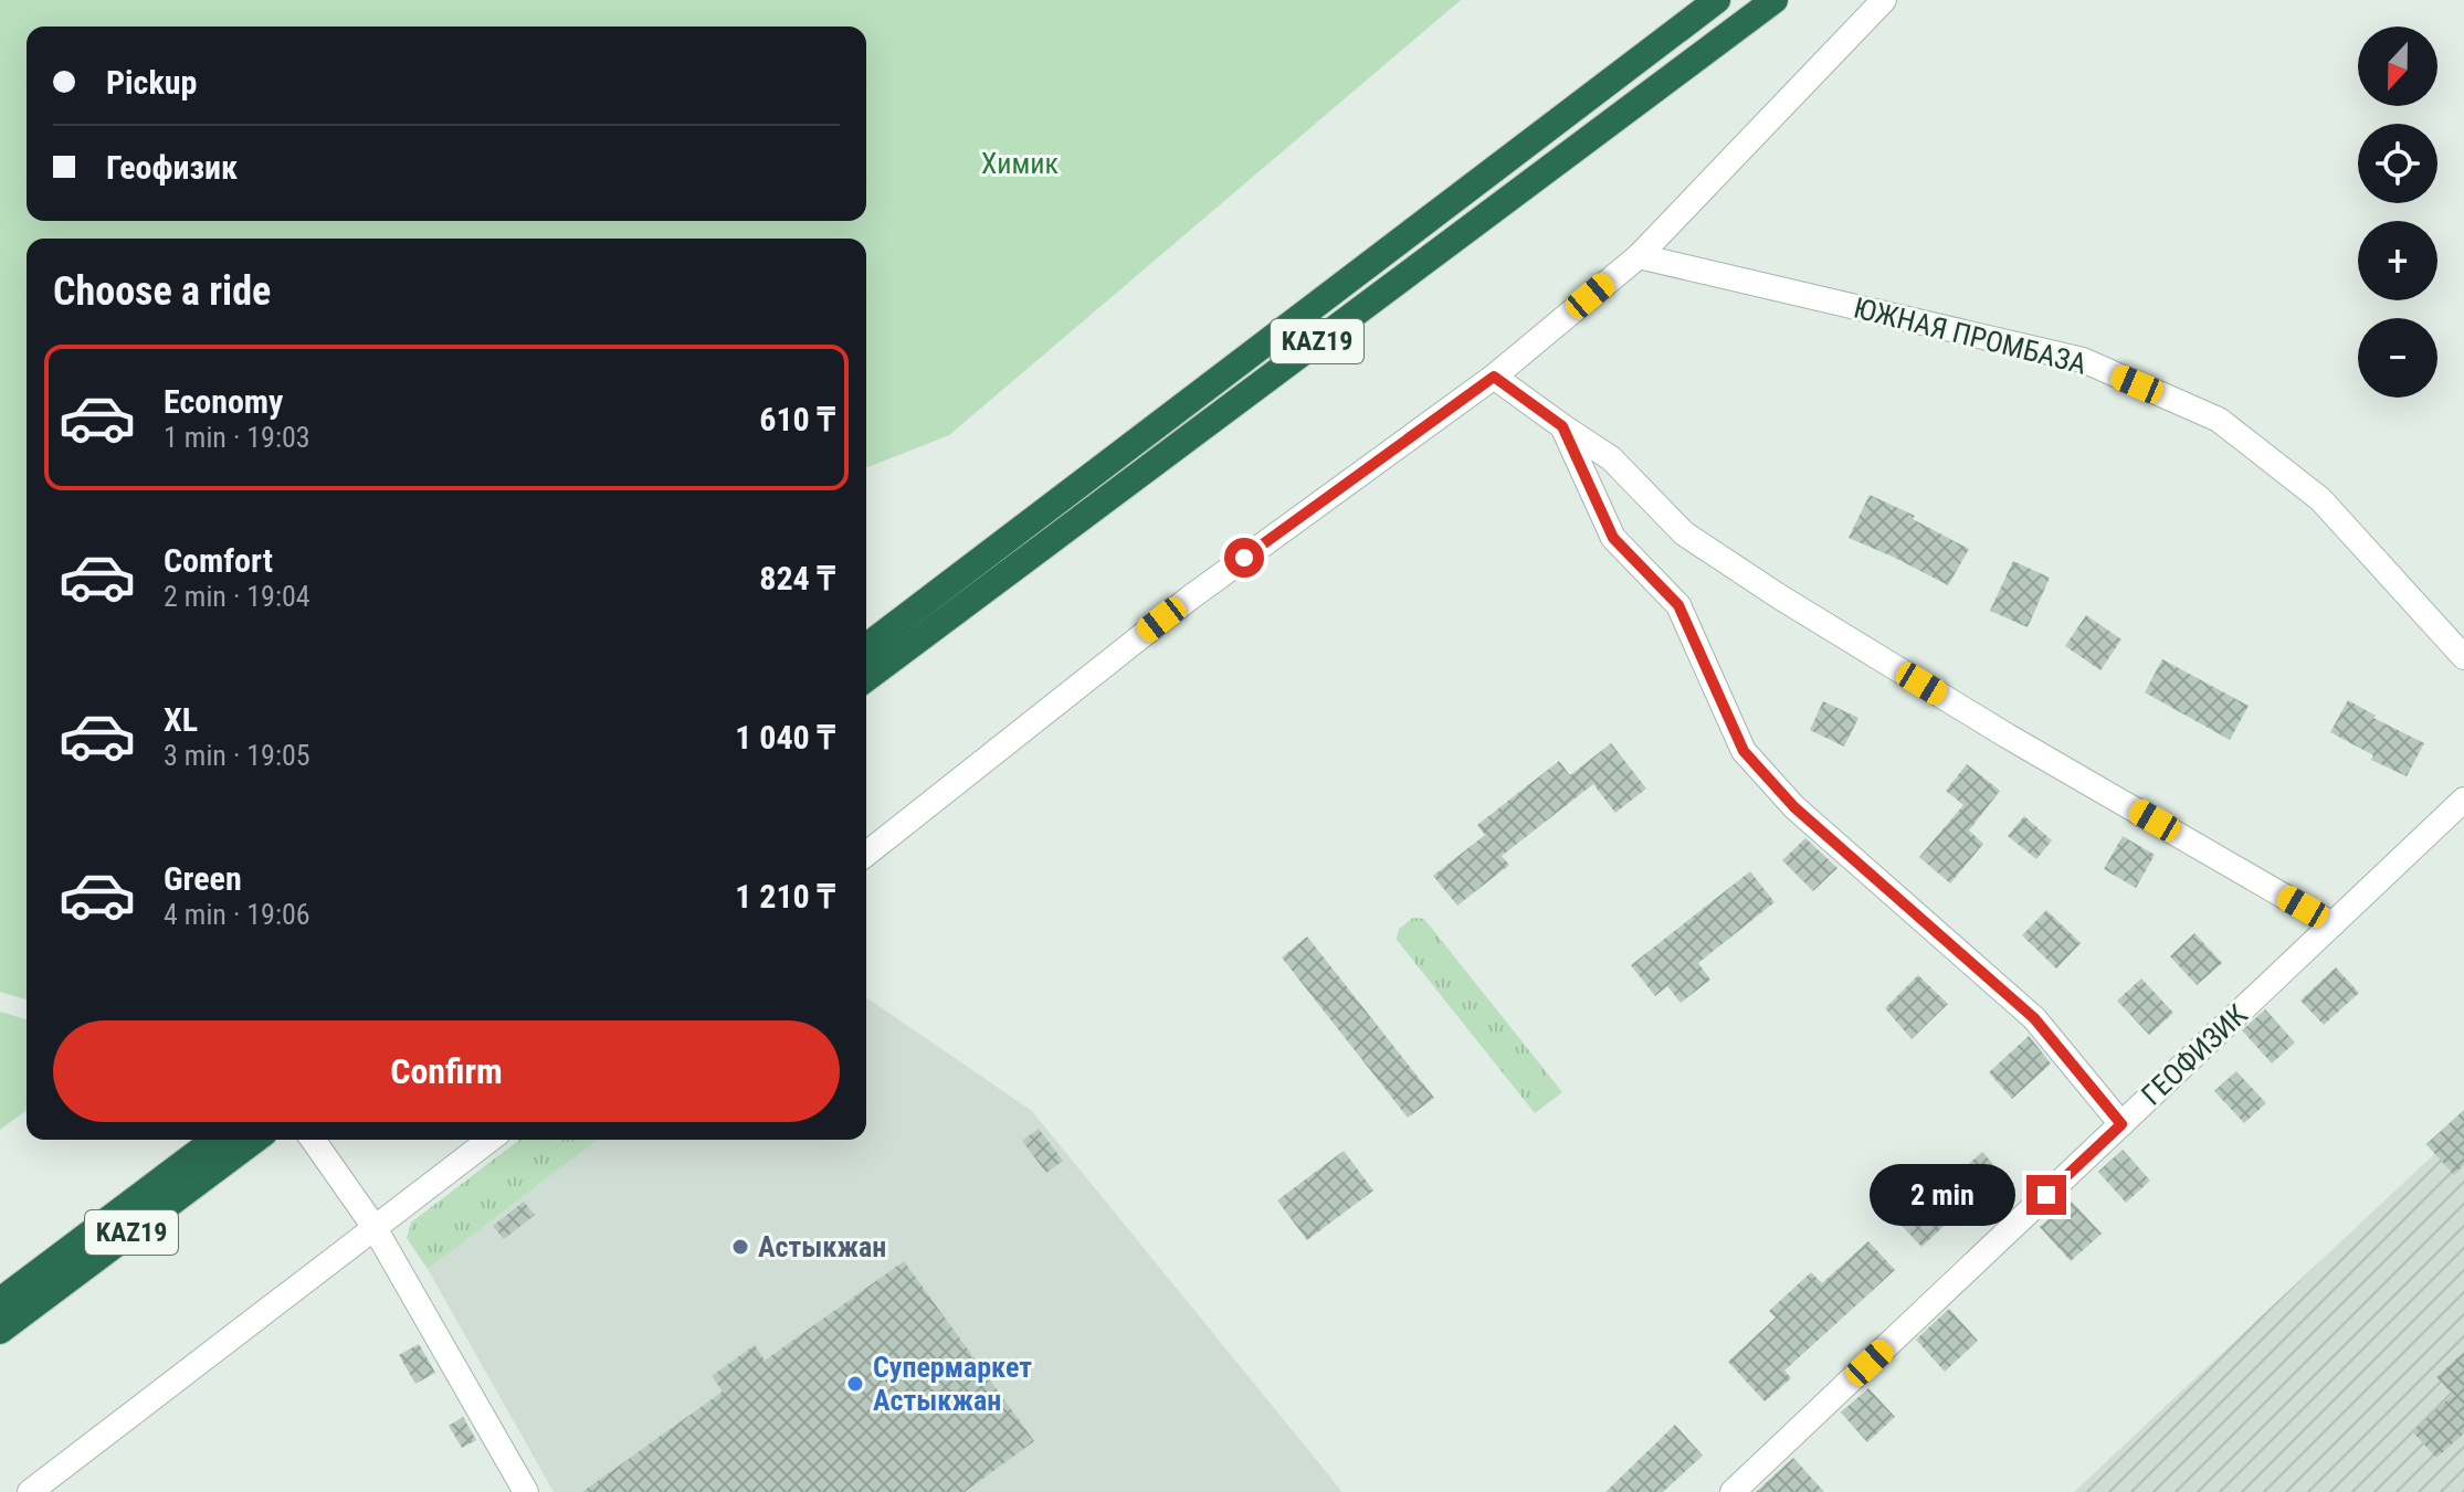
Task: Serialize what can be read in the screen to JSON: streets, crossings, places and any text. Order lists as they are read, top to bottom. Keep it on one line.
{"streets":{"highway":["KAZ19"],"street":["ЮЖНАЯ ПРОМБАЗА","ГЕОФИЗИК"]},"parks":["Химик"],"places":["Астыкжан","Супермаркет Астыкжан"],"north":"bottom","page":{"map_buttons":["+","−"],"banner":["Pickup","Геофизик"],"heading":"Choose a ride","list":[{"name":"Economy","note":"1 min · 19:03","value":"610 ₸"},{"name":"Comfort","note":"2 min · 19:04","value":"824 ₸"},{"name":"XL","note":"3 min · 19:05","value":"1 040 ₸"},{"name":"Green","note":"4 min · 19:06","value":"1 210 ₸"}],"buttons":"Confirm","bubble":"2 min"}}
